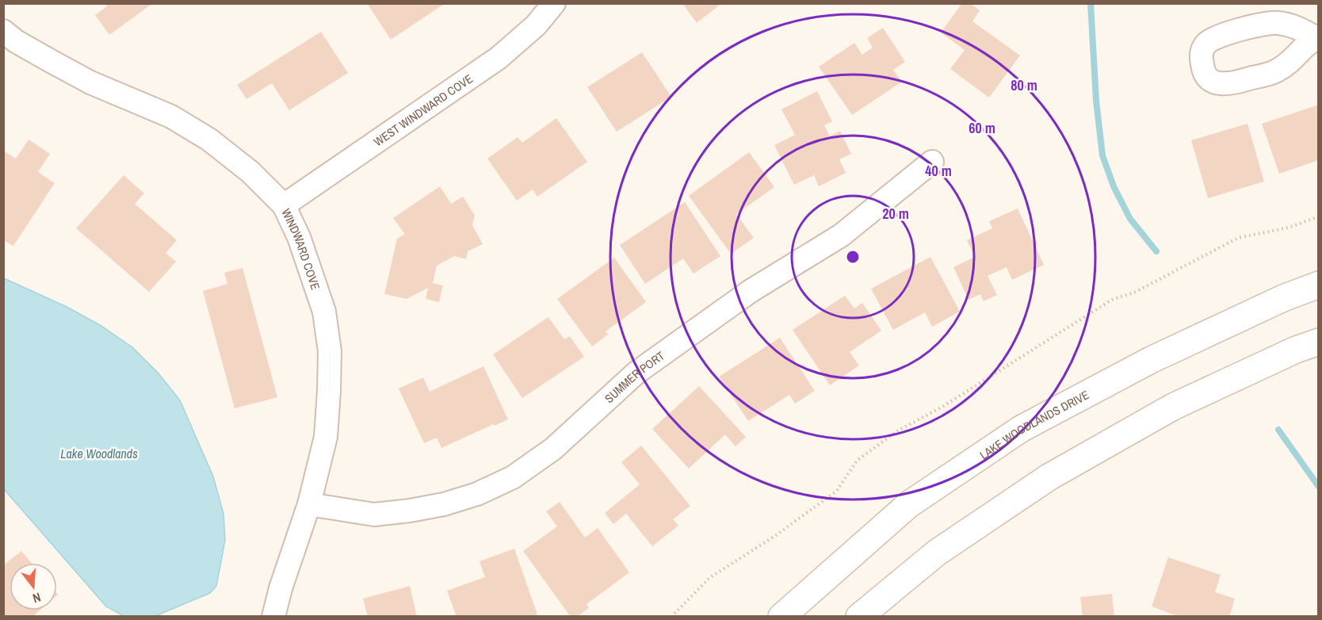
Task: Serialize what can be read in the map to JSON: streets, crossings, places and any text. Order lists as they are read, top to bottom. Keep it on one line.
{"streets":{"main road":["LAKE WOODLANDS DRIVE"],"street":["WEST WINDWARD COVE","WINDWARD COVE","SUMMER PORT"]},"crossings":[["WEST WINDWARD COVE","WINDWARD COVE"],["WINDWARD COVE","SUMMER PORT"]],"water":["Lake Woodlands"],"north":"bottom","rings":["80 m","60 m","40 m","20 m"]}
